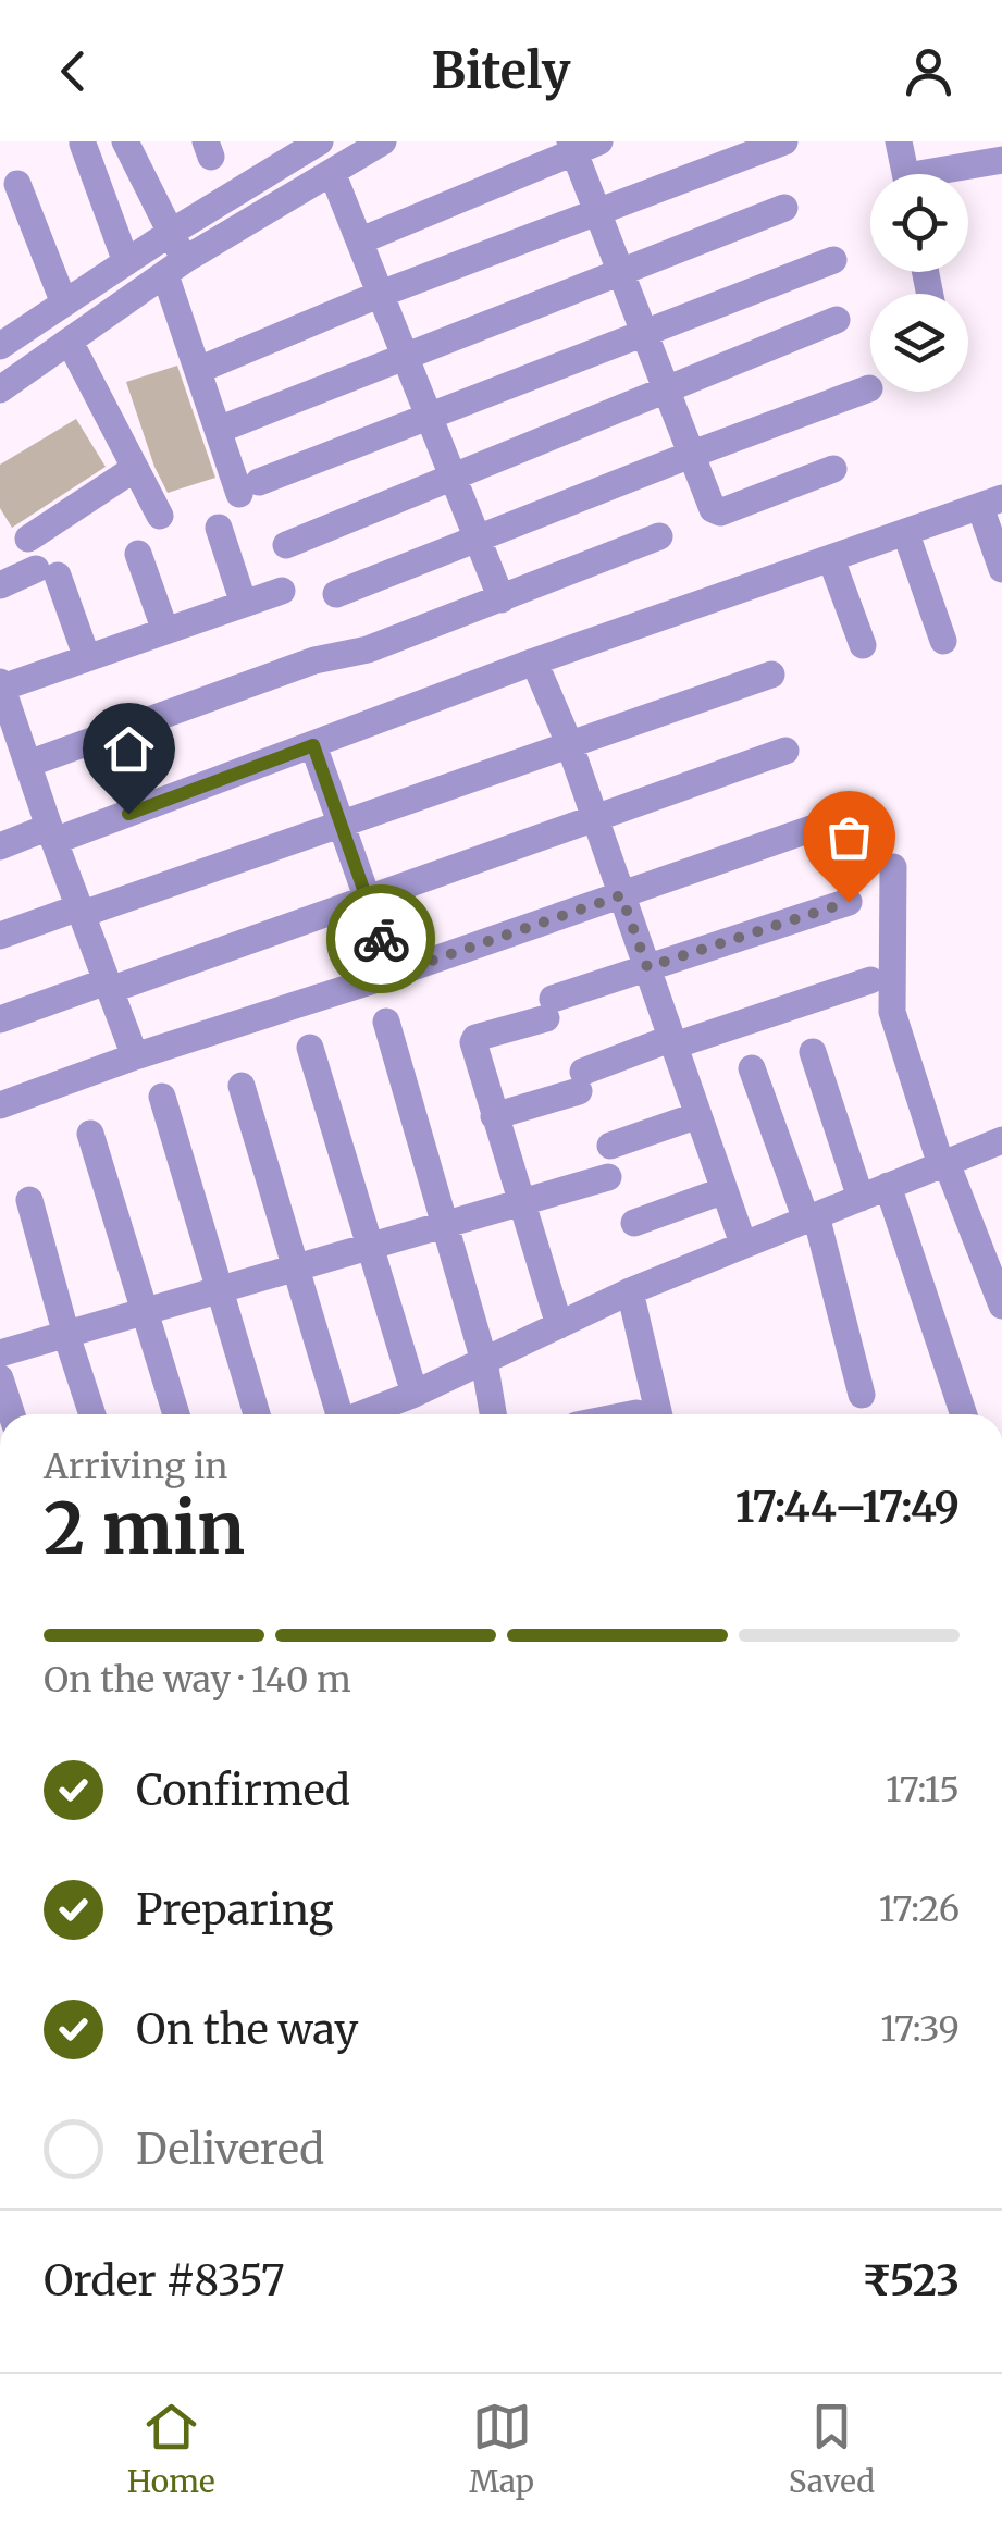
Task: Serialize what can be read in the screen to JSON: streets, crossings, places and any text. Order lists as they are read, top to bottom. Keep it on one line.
{"page":{"header":"Bitely","heading":["2 min","Arriving in","17:44–17:49"],"panel":["Order #8357","₹523"],"bar":"On the way · 140 m","list":[["Confirmed","17:15"],["Preparing","17:26"],["On the way","17:39"],"Delivered"],"tabs":["Home","Map","Saved"]}}
